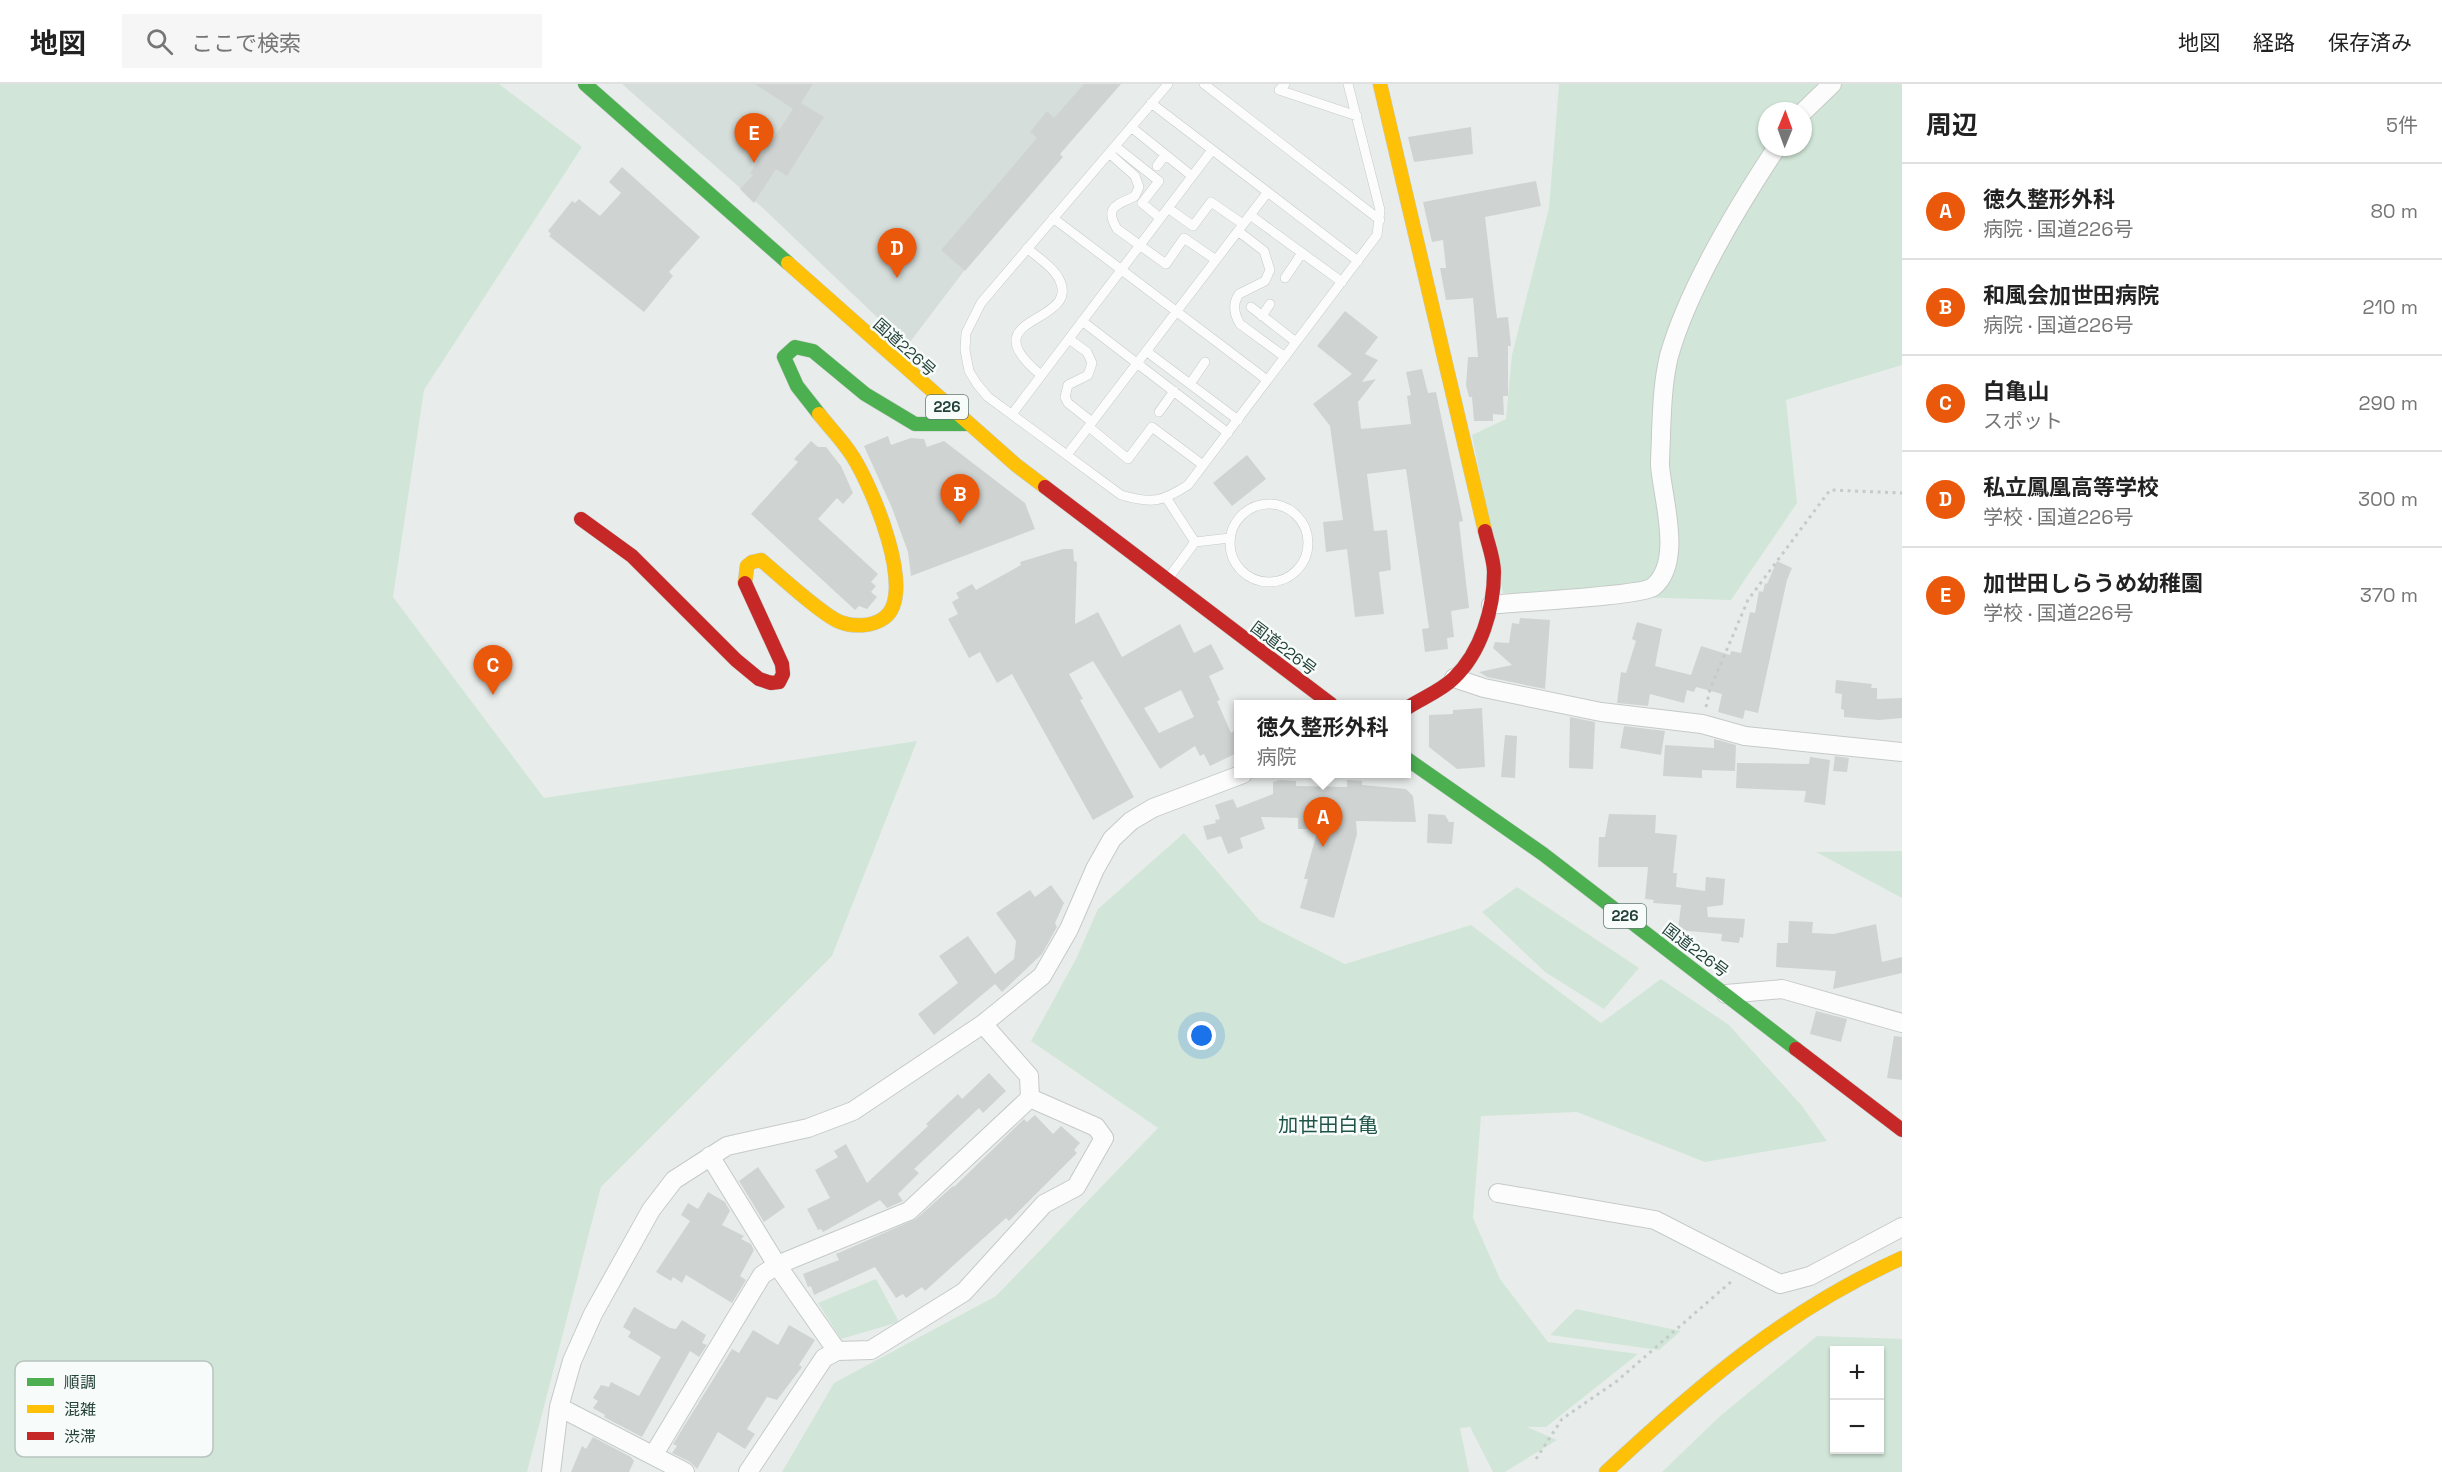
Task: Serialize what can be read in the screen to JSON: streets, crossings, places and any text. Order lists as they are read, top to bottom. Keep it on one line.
{"streets":{"main road":["国道226号","226"]},"districts":["加世田白亀"],"legend":["順調","混雑","渋滞"],"north":"top","page":{"header":"地図","search":"ここで検索","nav":["地図","経路","保存済み"],"heading":["周辺","5件"],"pins":["E","D","B","C","A"],"list":[{"mark":"A","name":"徳久整形外科","note":"病院 · 国道226号","value":"80 m"},{"mark":"B","name":"和風会加世田病院","note":"病院 · 国道226号","value":"210 m"},{"mark":"C","name":"白亀山","note":"スポット","value":"290 m"},{"mark":"D","name":"私立鳳凰高等学校","note":"学校 · 国道226号","value":"300 m"},{"mark":"E","name":"加世田しらうめ幼稚園","note":"学校 · 国道226号","value":"370 m"}],"popup":["徳久整形外科","病院"],"map_buttons":["+","−"]}}
